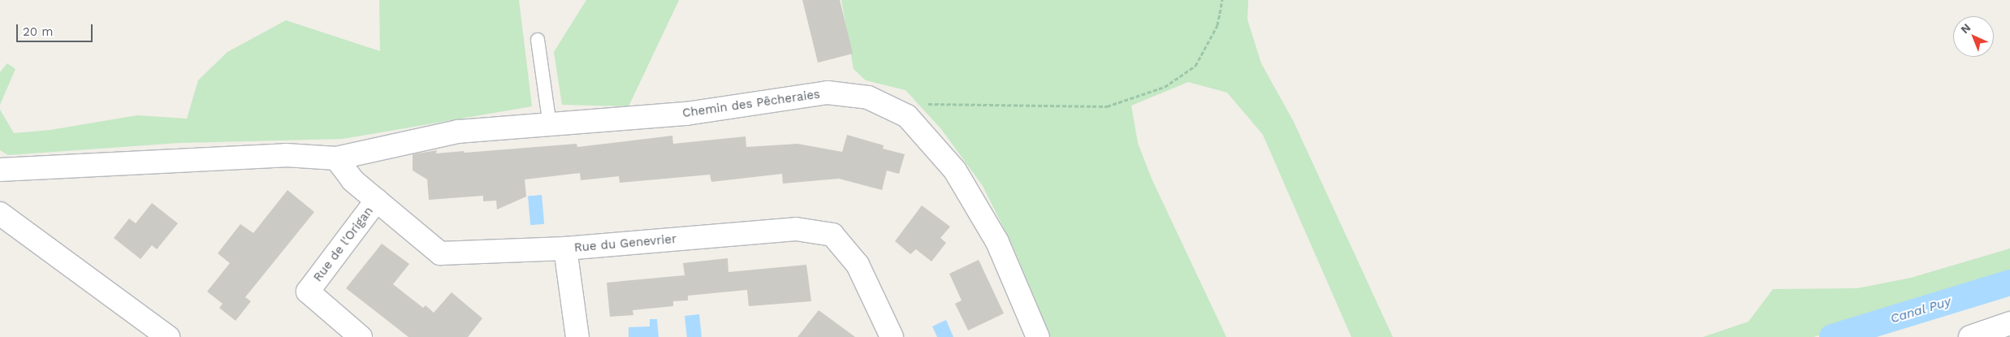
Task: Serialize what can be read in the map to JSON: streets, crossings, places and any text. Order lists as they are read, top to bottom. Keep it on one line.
{"streets":{"street":["Chemin des Pêcheraies","Rue du Genevrier","Rue de l'Origan"]},"crossings":[["Chemin des Pêcheraies","Rue du Genevrier"],["Rue du Genevrier","Rue de l'Origan"]],"water":["Canal Puy"],"scale_bar":"20 m","north":"top left"}
